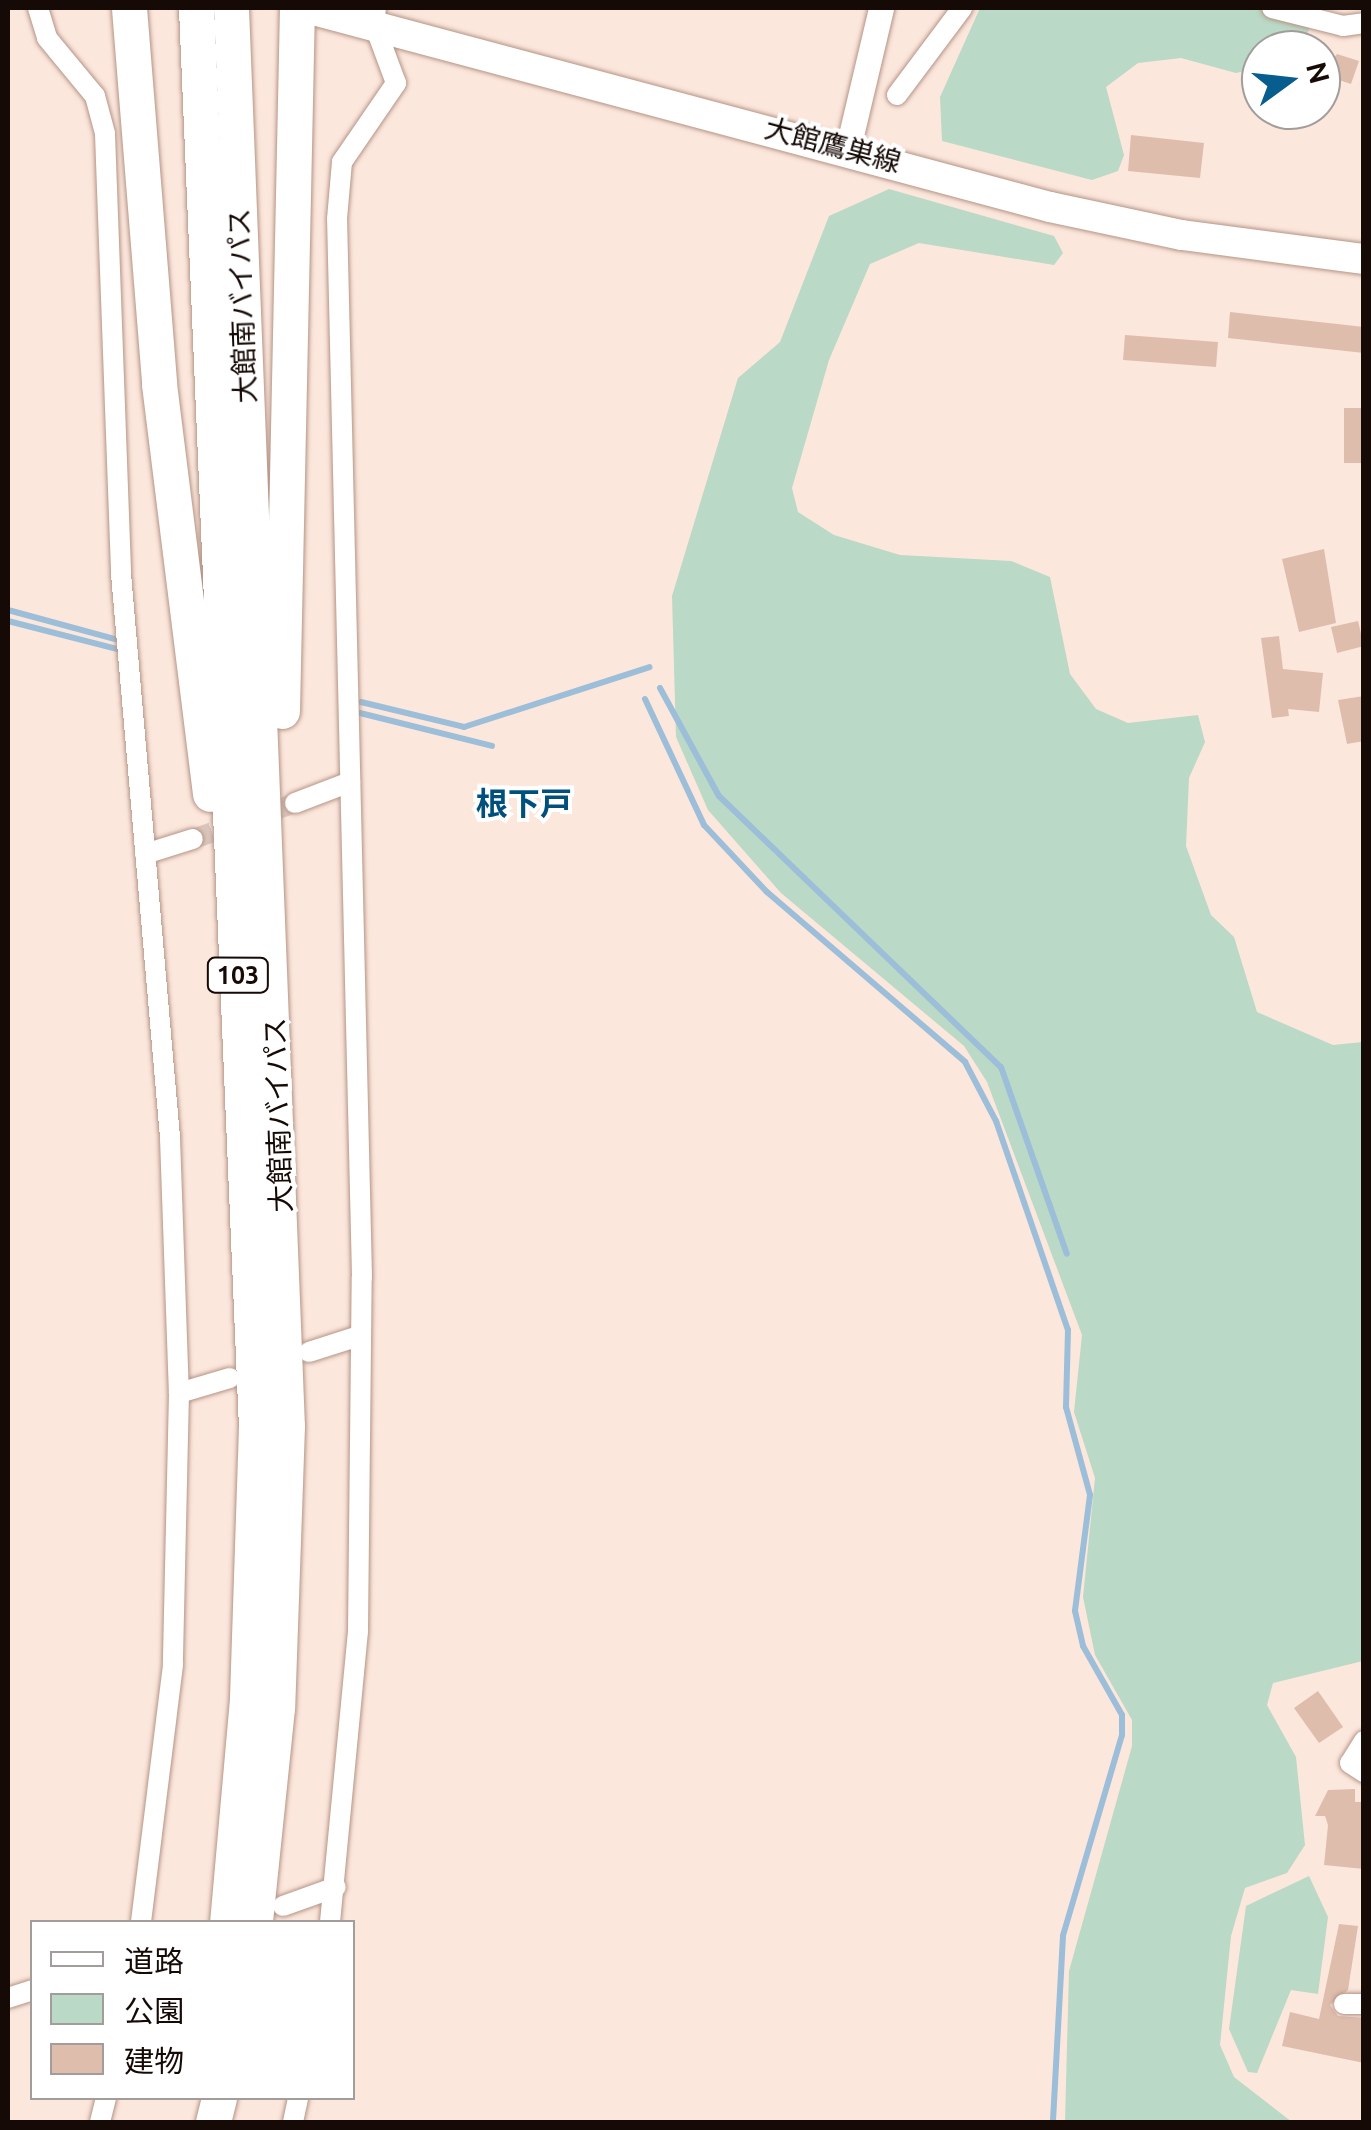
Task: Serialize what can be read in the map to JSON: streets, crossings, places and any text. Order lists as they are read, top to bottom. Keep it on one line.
{"streets":{"highway":["大館南バイパス","103"],"main road":["大館鷹巣線"]},"districts":["根下戸"],"legend":["道路","公園","建物"],"north":"right"}
